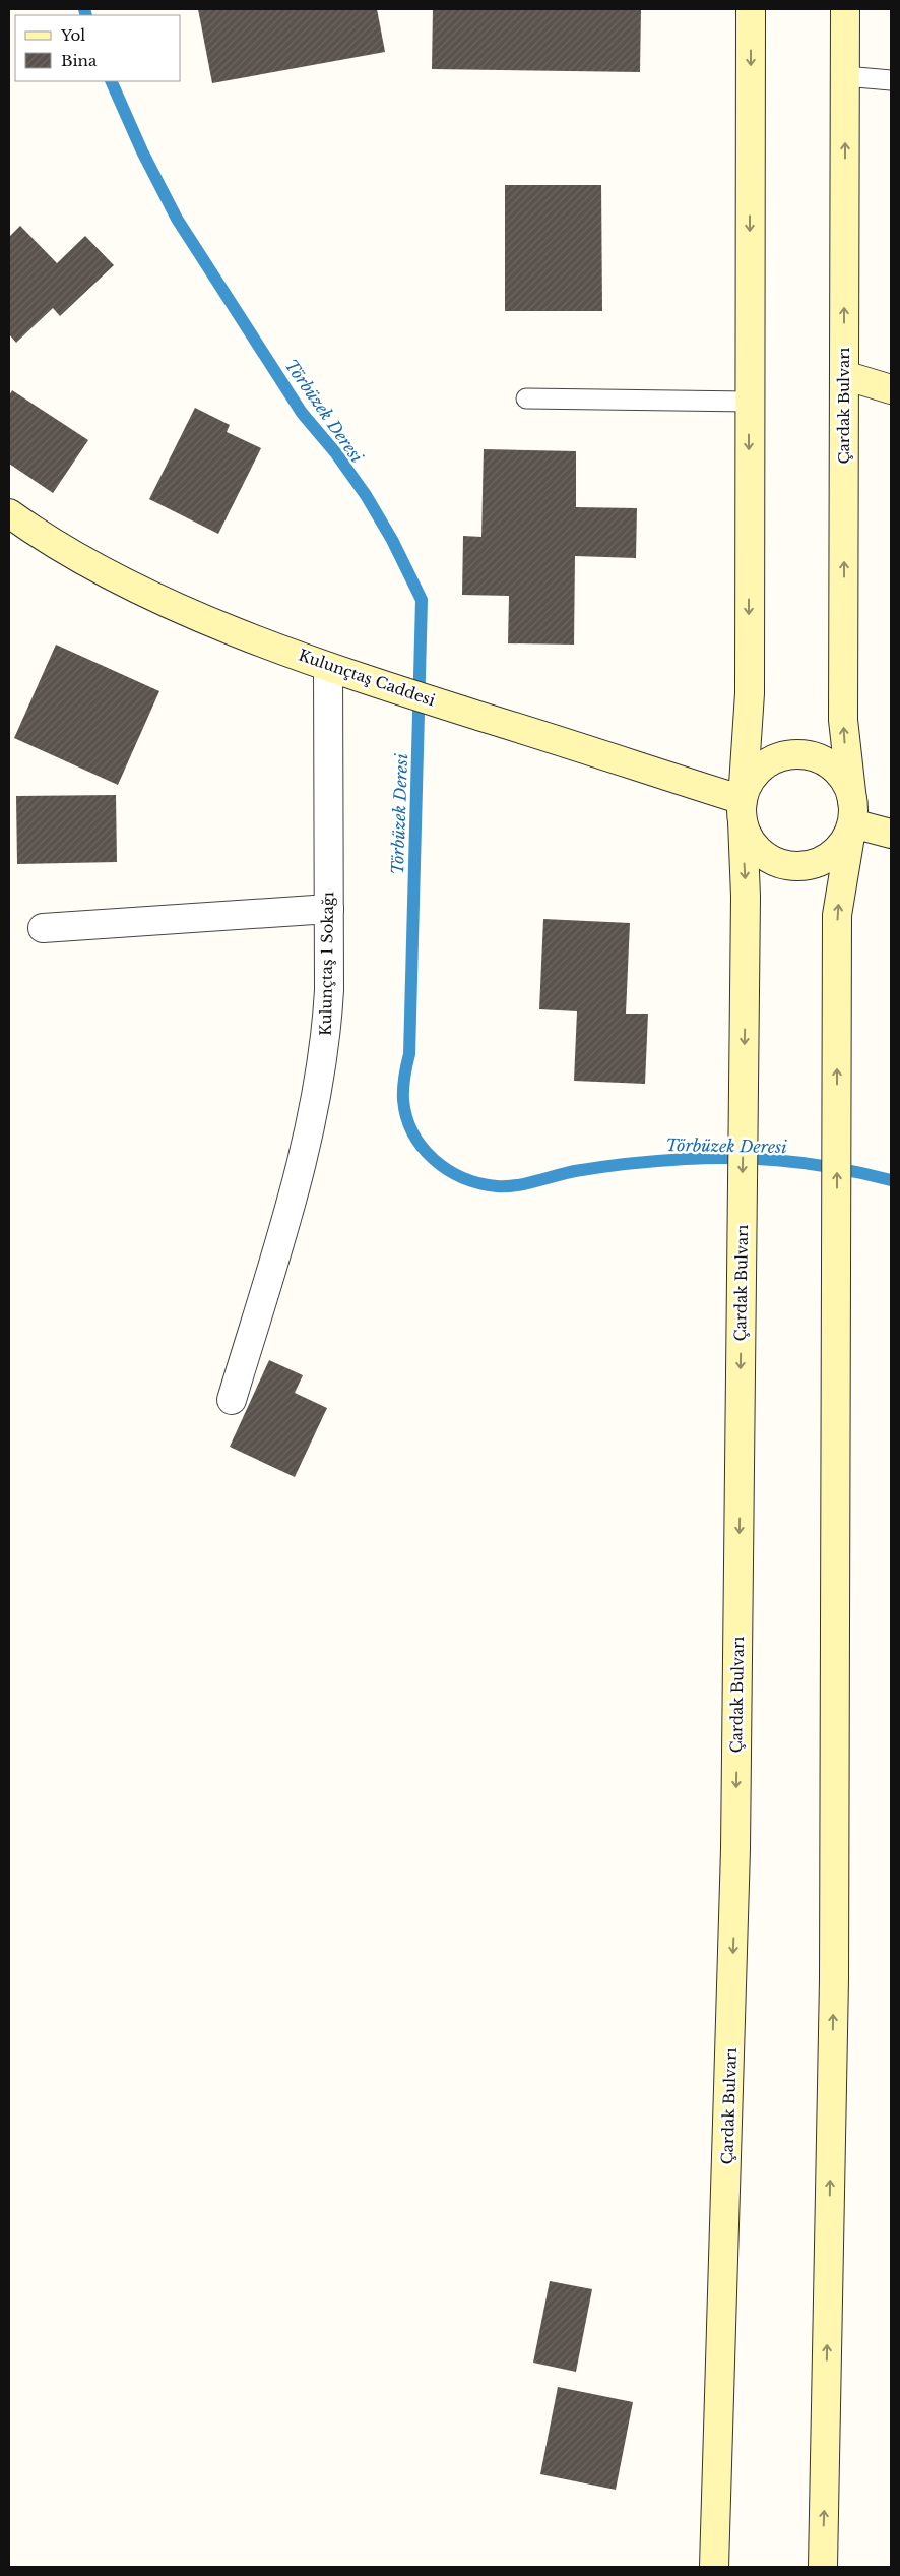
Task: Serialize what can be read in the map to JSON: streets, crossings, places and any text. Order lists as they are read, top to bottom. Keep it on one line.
{"streets":{"main road":["Çardak Bulvarı","Kulunçtaş Caddesi"],"street":["Kulunçtaş 1 Sokağı"]},"crossings":[["Çardak Bulvarı","Kulunçtaş Caddesi"],["Kulunçtaş Caddesi","Kulunçtaş 1 Sokağı"]],"water":["Törbüzek Deresi"],"legend":["Yol","Bina"]}
